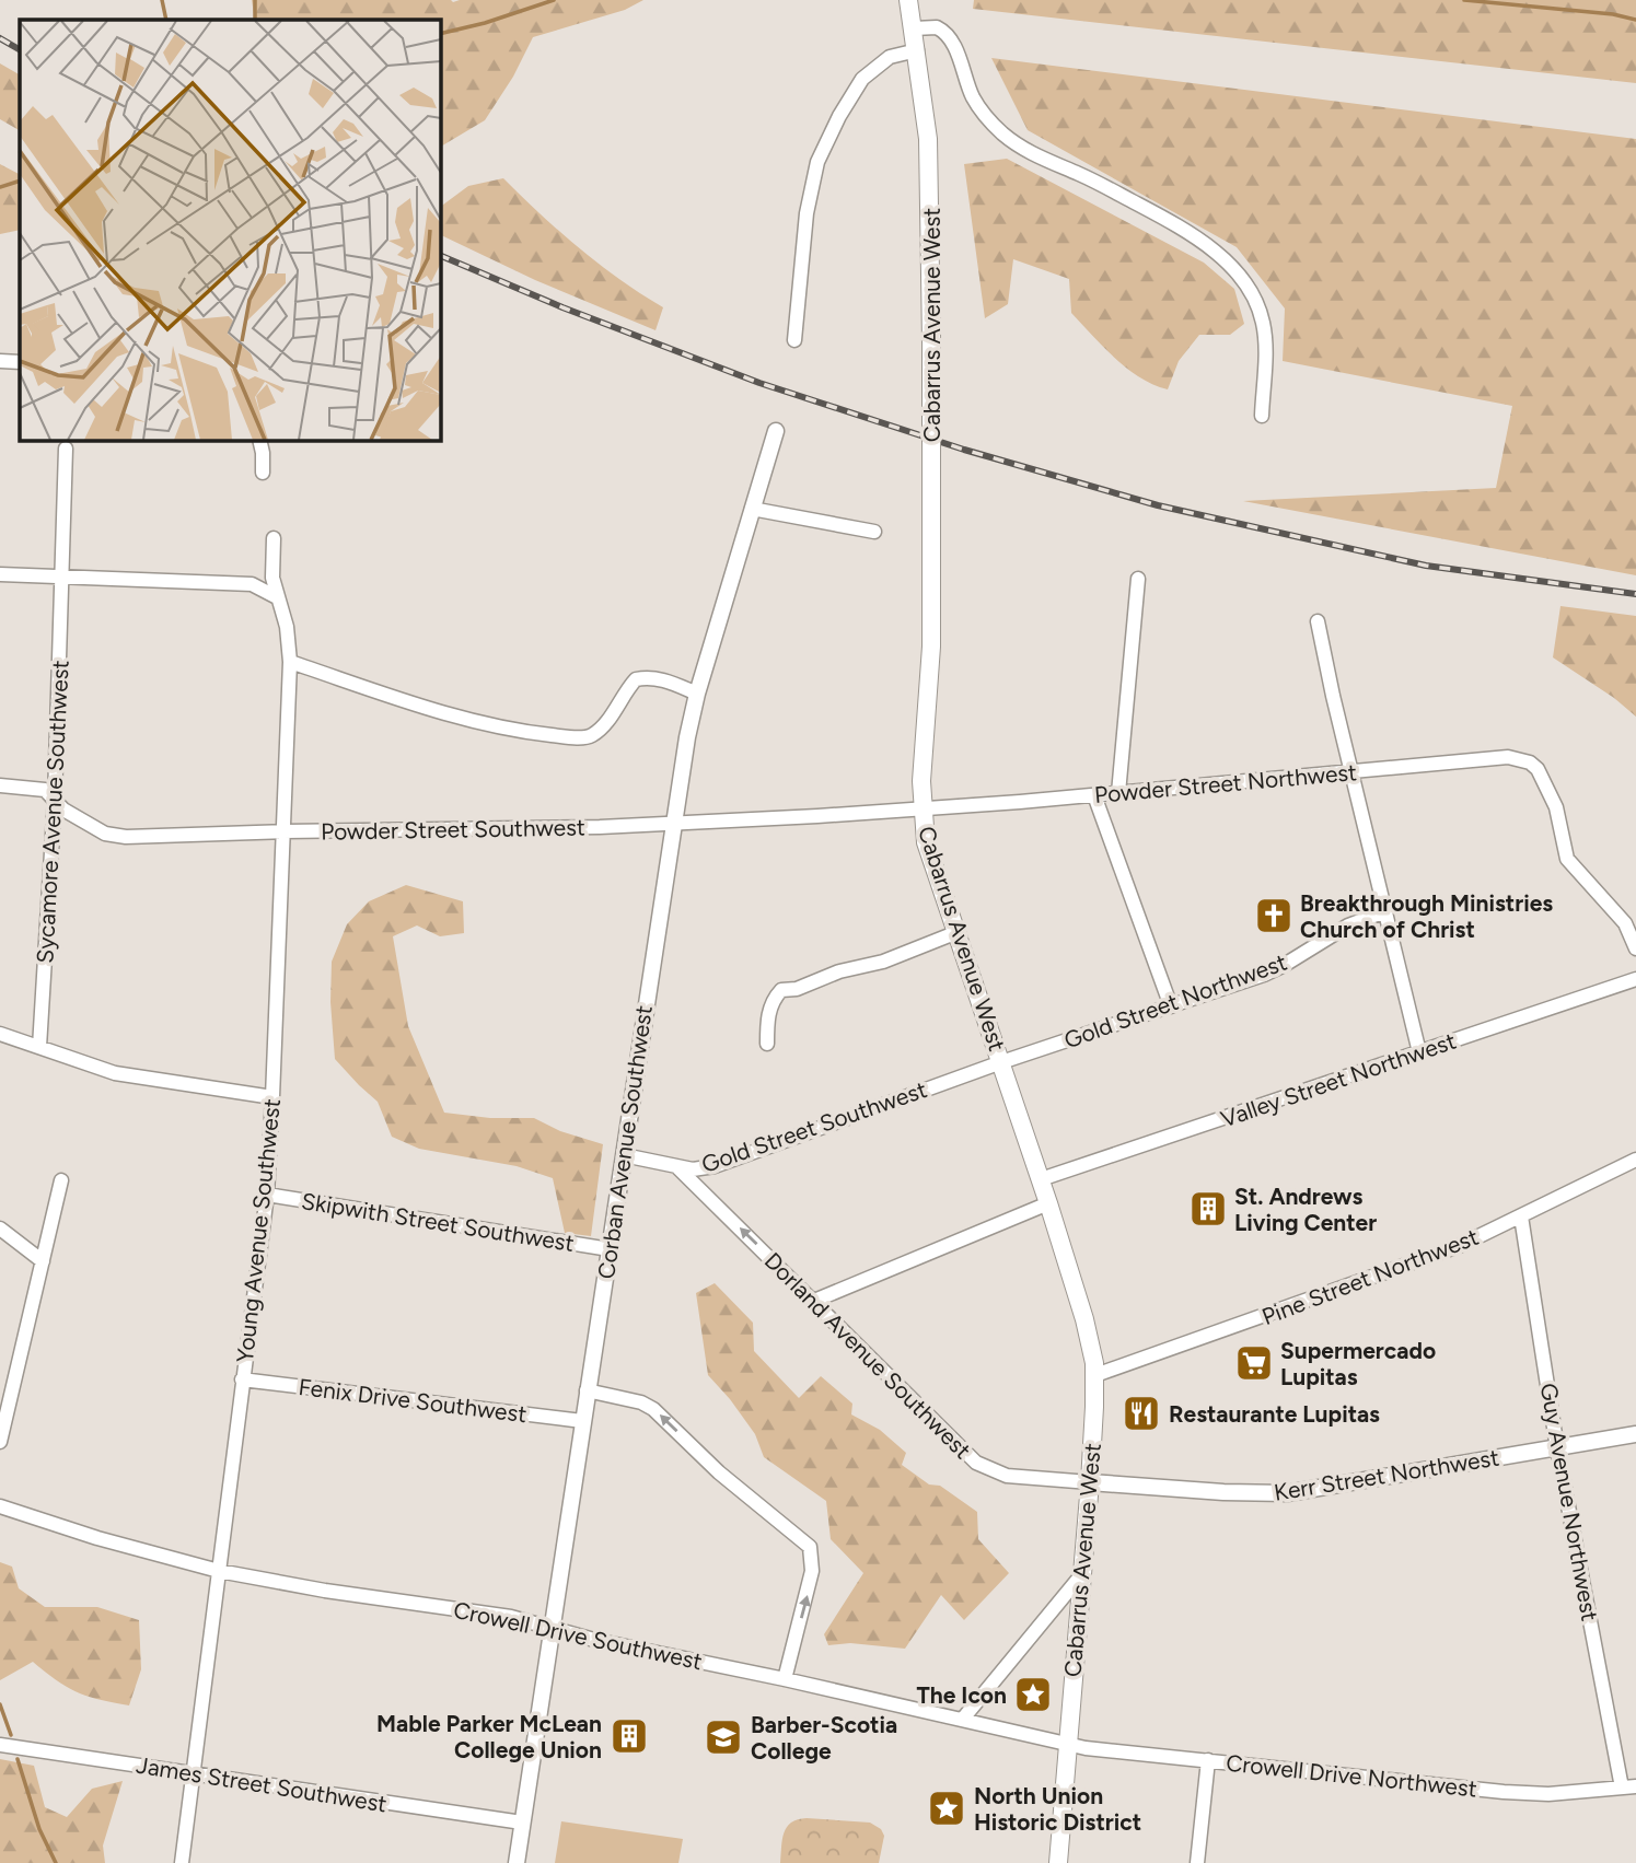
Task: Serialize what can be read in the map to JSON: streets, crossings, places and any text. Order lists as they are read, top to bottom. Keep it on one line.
{"streets":{"main road":["Cabarrus Avenue West"],"street":["Powder Street Northwest","Sycamore Avenue Southwest","Powder Street Southwest","Gold Street Northwest","Valley Street Northwest","Gold Street Southwest","Corban Avenue Southwest","Skipwith Street Southwest","Young Avenue Southwest","Pine Street Northwest","Dorland Avenue Southwest","Fenix Drive Southwest","Kerr Street Northwest","Guy Avenue Northwest","Crowell Drive Southwest","Crowell Drive Northwest","James Street Southwest"]},"crossings":[["Cabarrus Avenue West","Powder Street Northwest"],["Cabarrus Avenue West","Powder Street Southwest"],["Cabarrus Avenue West","Gold Street Northwest"],["Cabarrus Avenue West","Valley Street Northwest"],["Cabarrus Avenue West","Gold Street Southwest"],["Cabarrus Avenue West","Pine Street Northwest"],["Cabarrus Avenue West","Dorland Avenue Southwest"],["Cabarrus Avenue West","Kerr Street Northwest"],["Cabarrus Avenue West","Crowell Drive Southwest"],["Cabarrus Avenue West","Crowell Drive Northwest"],["Powder Street Northwest","Powder Street Southwest"],["Sycamore Avenue Southwest","Powder Street Southwest"],["Powder Street Southwest","Corban Avenue Southwest"],["Powder Street Southwest","Young Avenue Southwest"],["Gold Street Northwest","Gold Street Southwest"],["Gold Street Southwest","Corban Avenue Southwest"],["Gold Street Southwest","Dorland Avenue Southwest"],["Corban Avenue Southwest","Skipwith Street Southwest"],["Corban Avenue Southwest","Fenix Drive Southwest"],["Corban Avenue Southwest","Crowell Drive Southwest"],["Corban Avenue Southwest","James Street Southwest"],["Skipwith Street Southwest","Young Avenue Southwest"],["Young Avenue Southwest","Fenix Drive Southwest"],["Young Avenue Southwest","Crowell Drive Southwest"],["Young Avenue Southwest","James Street Southwest"],["Pine Street Northwest","Guy Avenue Northwest"],["Dorland Avenue Southwest","Kerr Street Northwest"],["Kerr Street Northwest","Guy Avenue Northwest"],["Guy Avenue Northwest","Crowell Drive Northwest"],["Crowell Drive Southwest","Crowell Drive Northwest"]],"one_way":["Dorland Avenue Southwest"],"places":{"church":["Breakthrough Ministries Church of Christ"],"building":["St. Andrews Living Center","Mable Parker McLean College Union"],"supermarket":["Supermercado Lupitas"],"restaurant":["Restaurante Lupitas"],"place":["The Icon","North Union Historic District"],"school or university":["Barber-Scotia College"]}}
